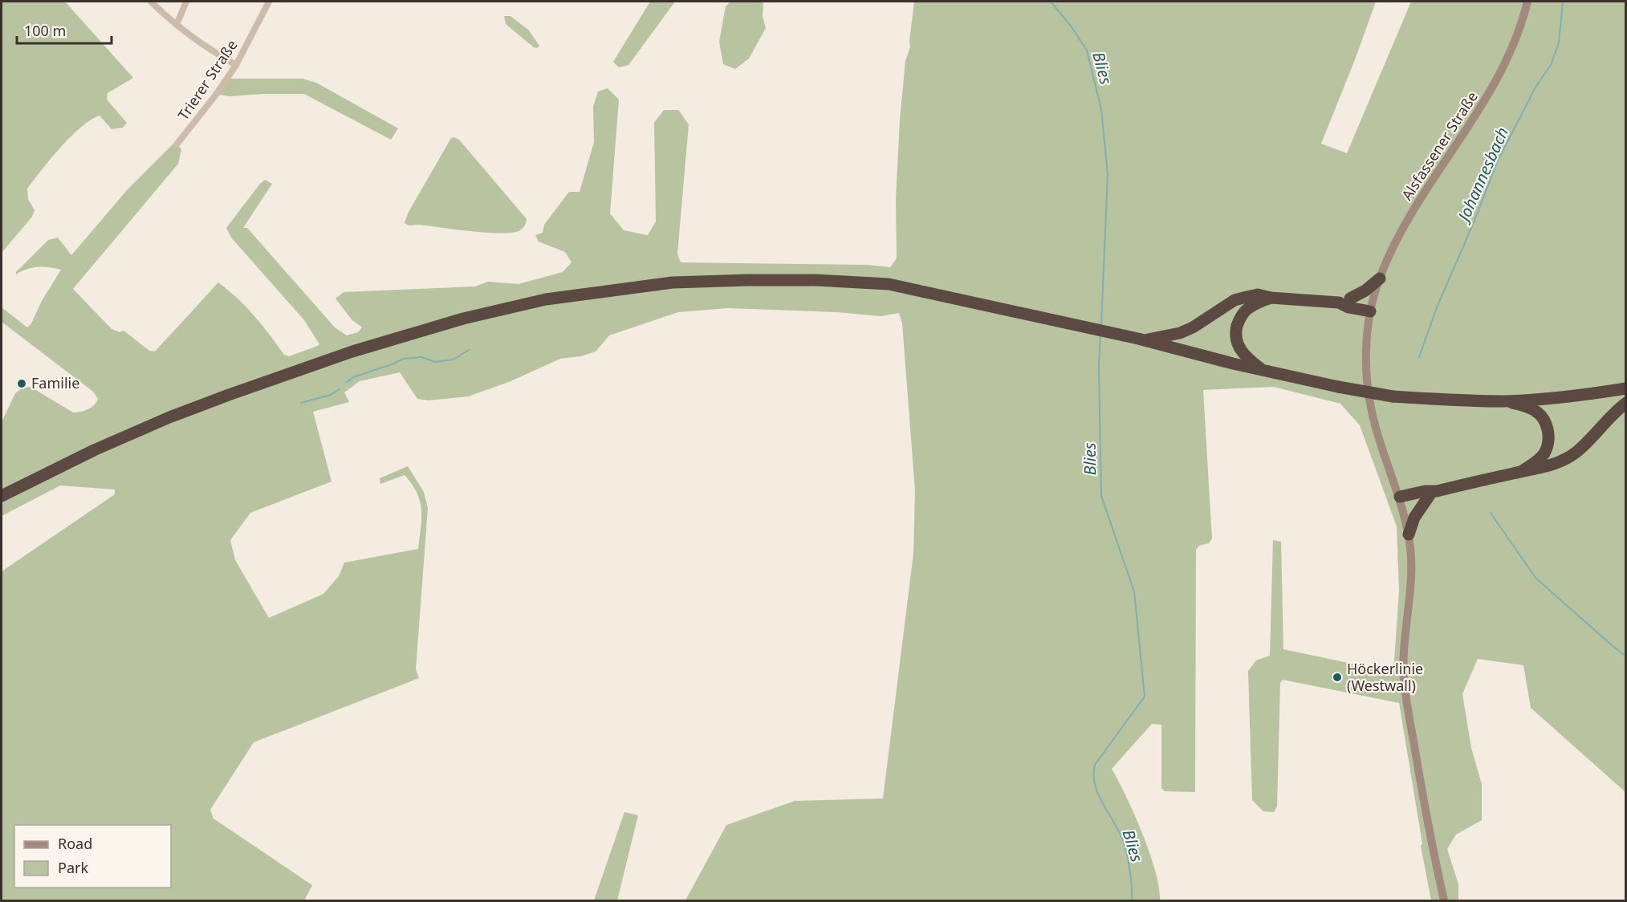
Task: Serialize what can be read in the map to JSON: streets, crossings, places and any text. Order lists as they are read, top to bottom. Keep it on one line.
{"streets":{"main road":["Alsfassener Straße"],"street":["Trierer Straße"]},"water":["Blies","Johannesbach"],"places":["Familie","Höckerlinie (Westwall)"],"legend":["Road","Park"],"scale_bar":"100 m"}
